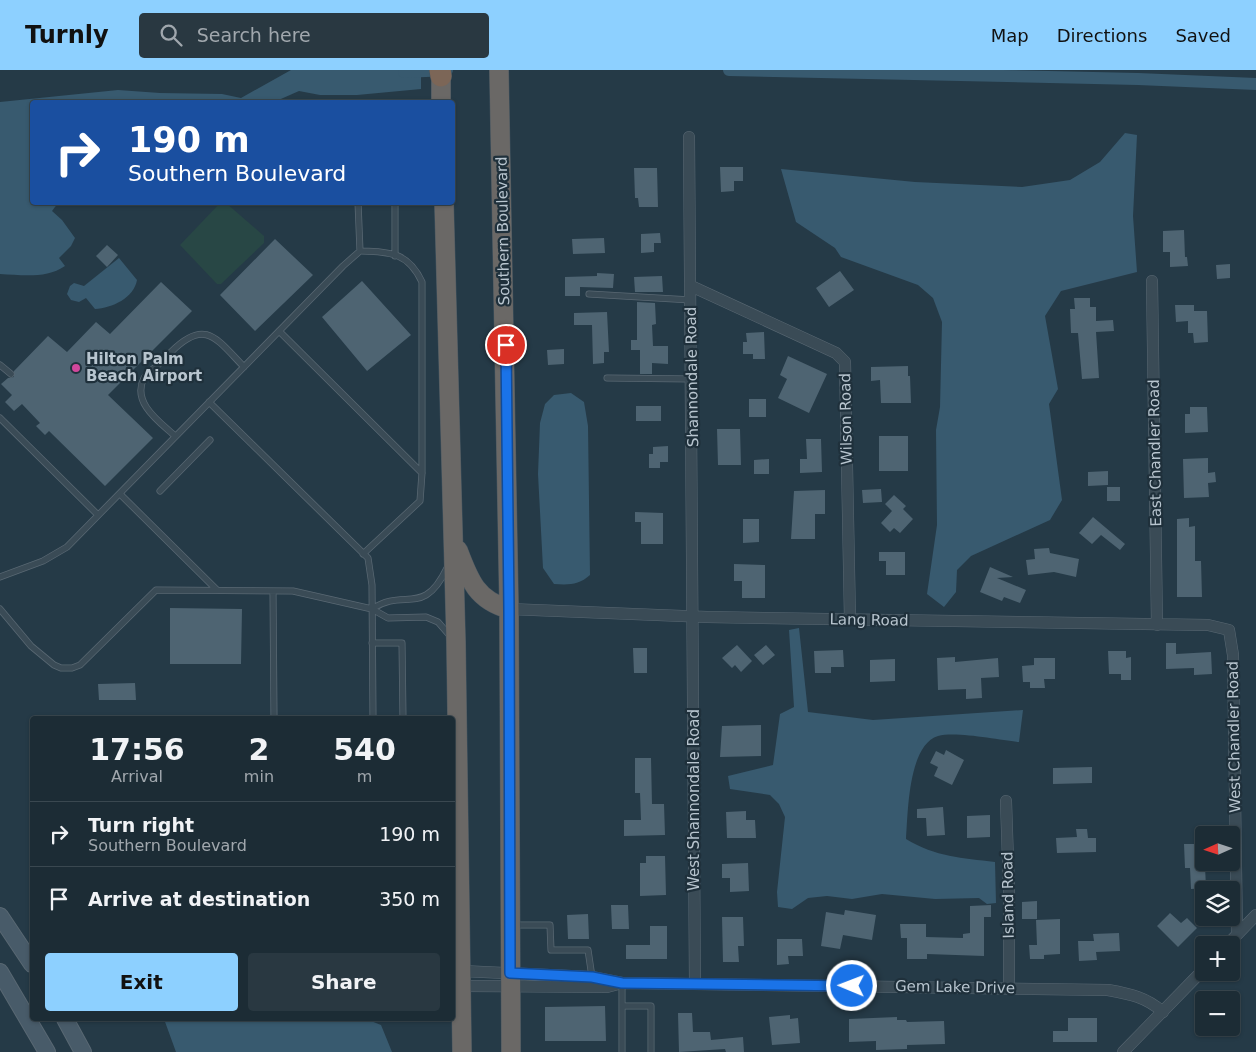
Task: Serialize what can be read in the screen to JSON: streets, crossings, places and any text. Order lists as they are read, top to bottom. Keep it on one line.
{"streets":{"highway":["Southern Boulevard"],"street":["Shannondale Road","Wilson Road","East Chandler Road","Lang Road","West Chandler Road","West Shannondale Road","Island Road","Gem Lake Drive"]},"crossings":[["Southern Boulevard","Lang Road"],["Southern Boulevard","Gem Lake Drive"],["Shannondale Road","Wilson Road"],["Shannondale Road","Lang Road"],["Shannondale Road","West Shannondale Road"],["Wilson Road","Lang Road"],["East Chandler Road","Lang Road"],["Lang Road","West Chandler Road"],["Lang Road","West Shannondale Road"],["West Shannondale Road","Gem Lake Drive"],["Island Road","Gem Lake Drive"]],"places":["Hilton Palm Beach Airport"],"north":"left","page":{"header":"Turnly","search":"Search here","nav":["Map","Directions","Saved"],"turn":["190 m","Southern Boulevard"],"eta":["17:56","Arrival","2","min","540","m"],"list":[{"name":"Turn right","note":"Southern Boulevard","value":"190 m"},{"name":"Arrive at destination","value":"350 m"}],"map_buttons":["+","−"],"buttons":["Exit","Share"]}}
